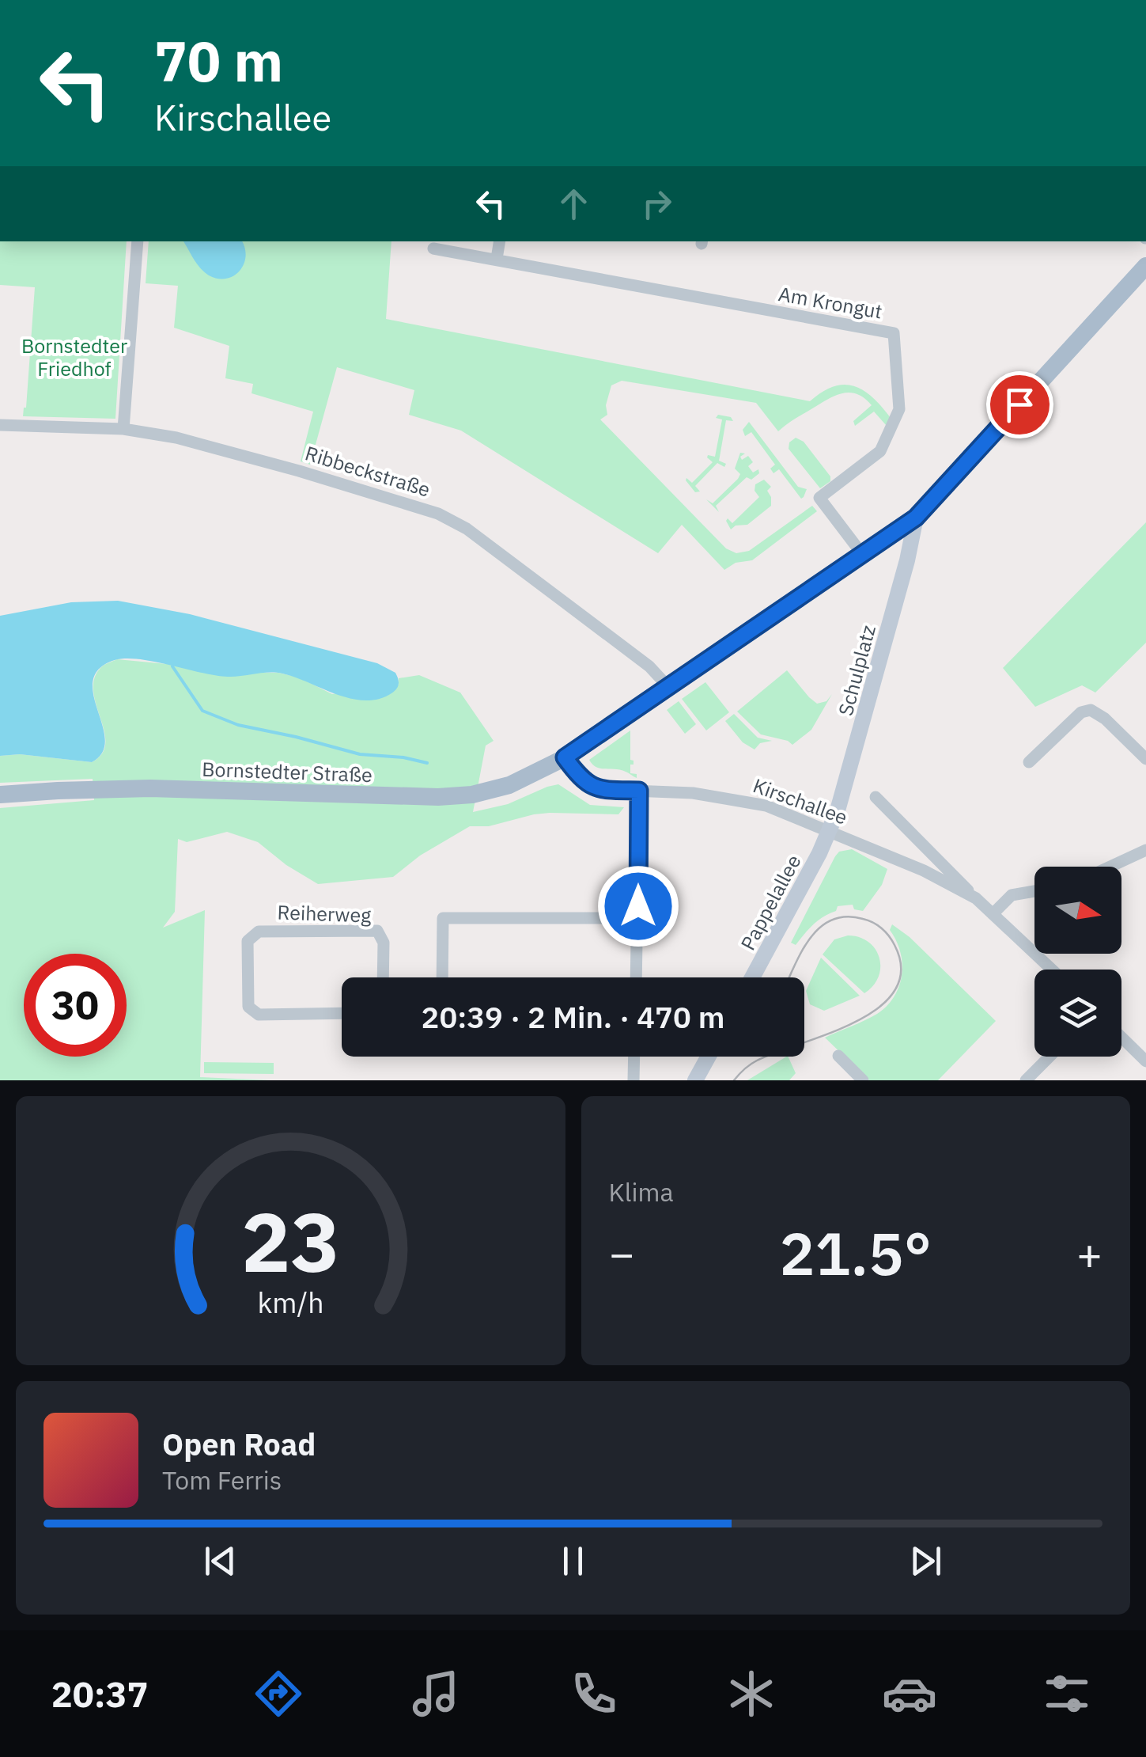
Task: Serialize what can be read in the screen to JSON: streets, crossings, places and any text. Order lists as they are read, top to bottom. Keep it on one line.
{"streets":{"main road":["Bornstedter Straße"],"street":["Am Krongut","Ribbeckstraße","Schulplatz","Kirschallee","Pappelallee","Reiherweg"]},"crossings":[["Am Krongut","Bornstedter Straße"],["Ribbeckstraße","Bornstedter Straße"],["Schulplatz","Bornstedter Straße"],["Schulplatz","Kirschallee"],["Schulplatz","Pappelallee"],["Bornstedter Straße","Kirschallee"],["Kirschallee","Pappelallee"]],"parks":["Bornstedter Friedhof"],"north":"right","page":{"turn":["70 m","Kirschallee"],"limit":"30","trip":"20:39 · 2 Min. · 470 m","tile":"Klima","heat":["−","21.5°","+"],"song":["Open Road","Tom Ferris"],"tabs":"20:37","gauge":["23","km/h"]}}
